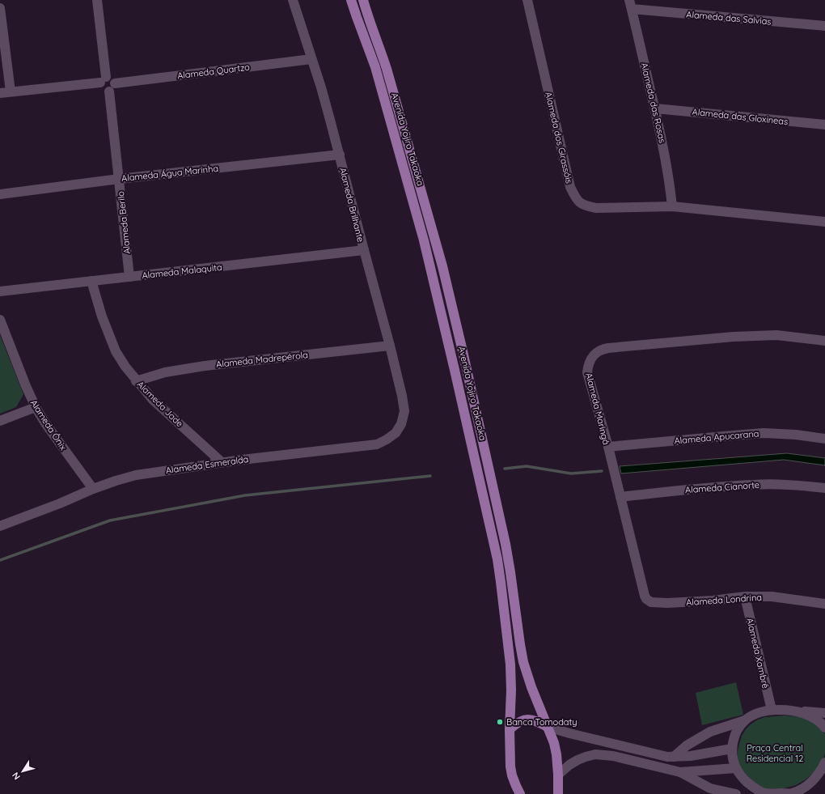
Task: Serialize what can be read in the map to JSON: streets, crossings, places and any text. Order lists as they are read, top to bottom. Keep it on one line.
{"streets":{"main road":["Avenida Yojiro Takaoka"],"street":["Alameda das Salvias","Alameda Quartzo","Alameda das Rosas","Alameda das Gloxineas","Alameda dos Girassóis","Alameda Água Marinha","Alameda Brilhante","Alameda Berilo","Alameda Malaquita","Alameda Madrepérola","Alameda Jade","Alameda Maringá","Alameda Ônix","Alameda Apucarana","Alameda Esmeralda","Alameda Cianorte","Alameda Londrina","Alameda Xambrê"]},"crossings":[["Alameda das Salvias","Alameda das Rosas"],["Alameda Quartzo","Alameda Brilhante"],["Alameda Quartzo","Alameda Berilo"],["Alameda das Rosas","Alameda das Gloxineas"],["Alameda das Rosas","Alameda dos Girassóis"],["Alameda Água Marinha","Alameda Brilhante"],["Alameda Água Marinha","Alameda Berilo"],["Alameda Brilhante","Alameda Malaquita"],["Alameda Brilhante","Alameda Madrepérola"],["Alameda Brilhante","Alameda Esmeralda"],["Alameda Berilo","Alameda Malaquita"],["Alameda Malaquita","Alameda Jade"],["Alameda Madrepérola","Alameda Jade"],["Alameda Jade","Alameda Esmeralda"],["Alameda Maringá","Alameda Apucarana"],["Alameda Maringá","Alameda Cianorte"],["Alameda Maringá","Alameda Londrina"],["Alameda Ônix","Alameda Esmeralda"],["Alameda Londrina","Alameda Xambrê"]],"parks":["Praça Central Residencial 12"],"places":["Banca Tomodaty"],"north":"bottom left"}
